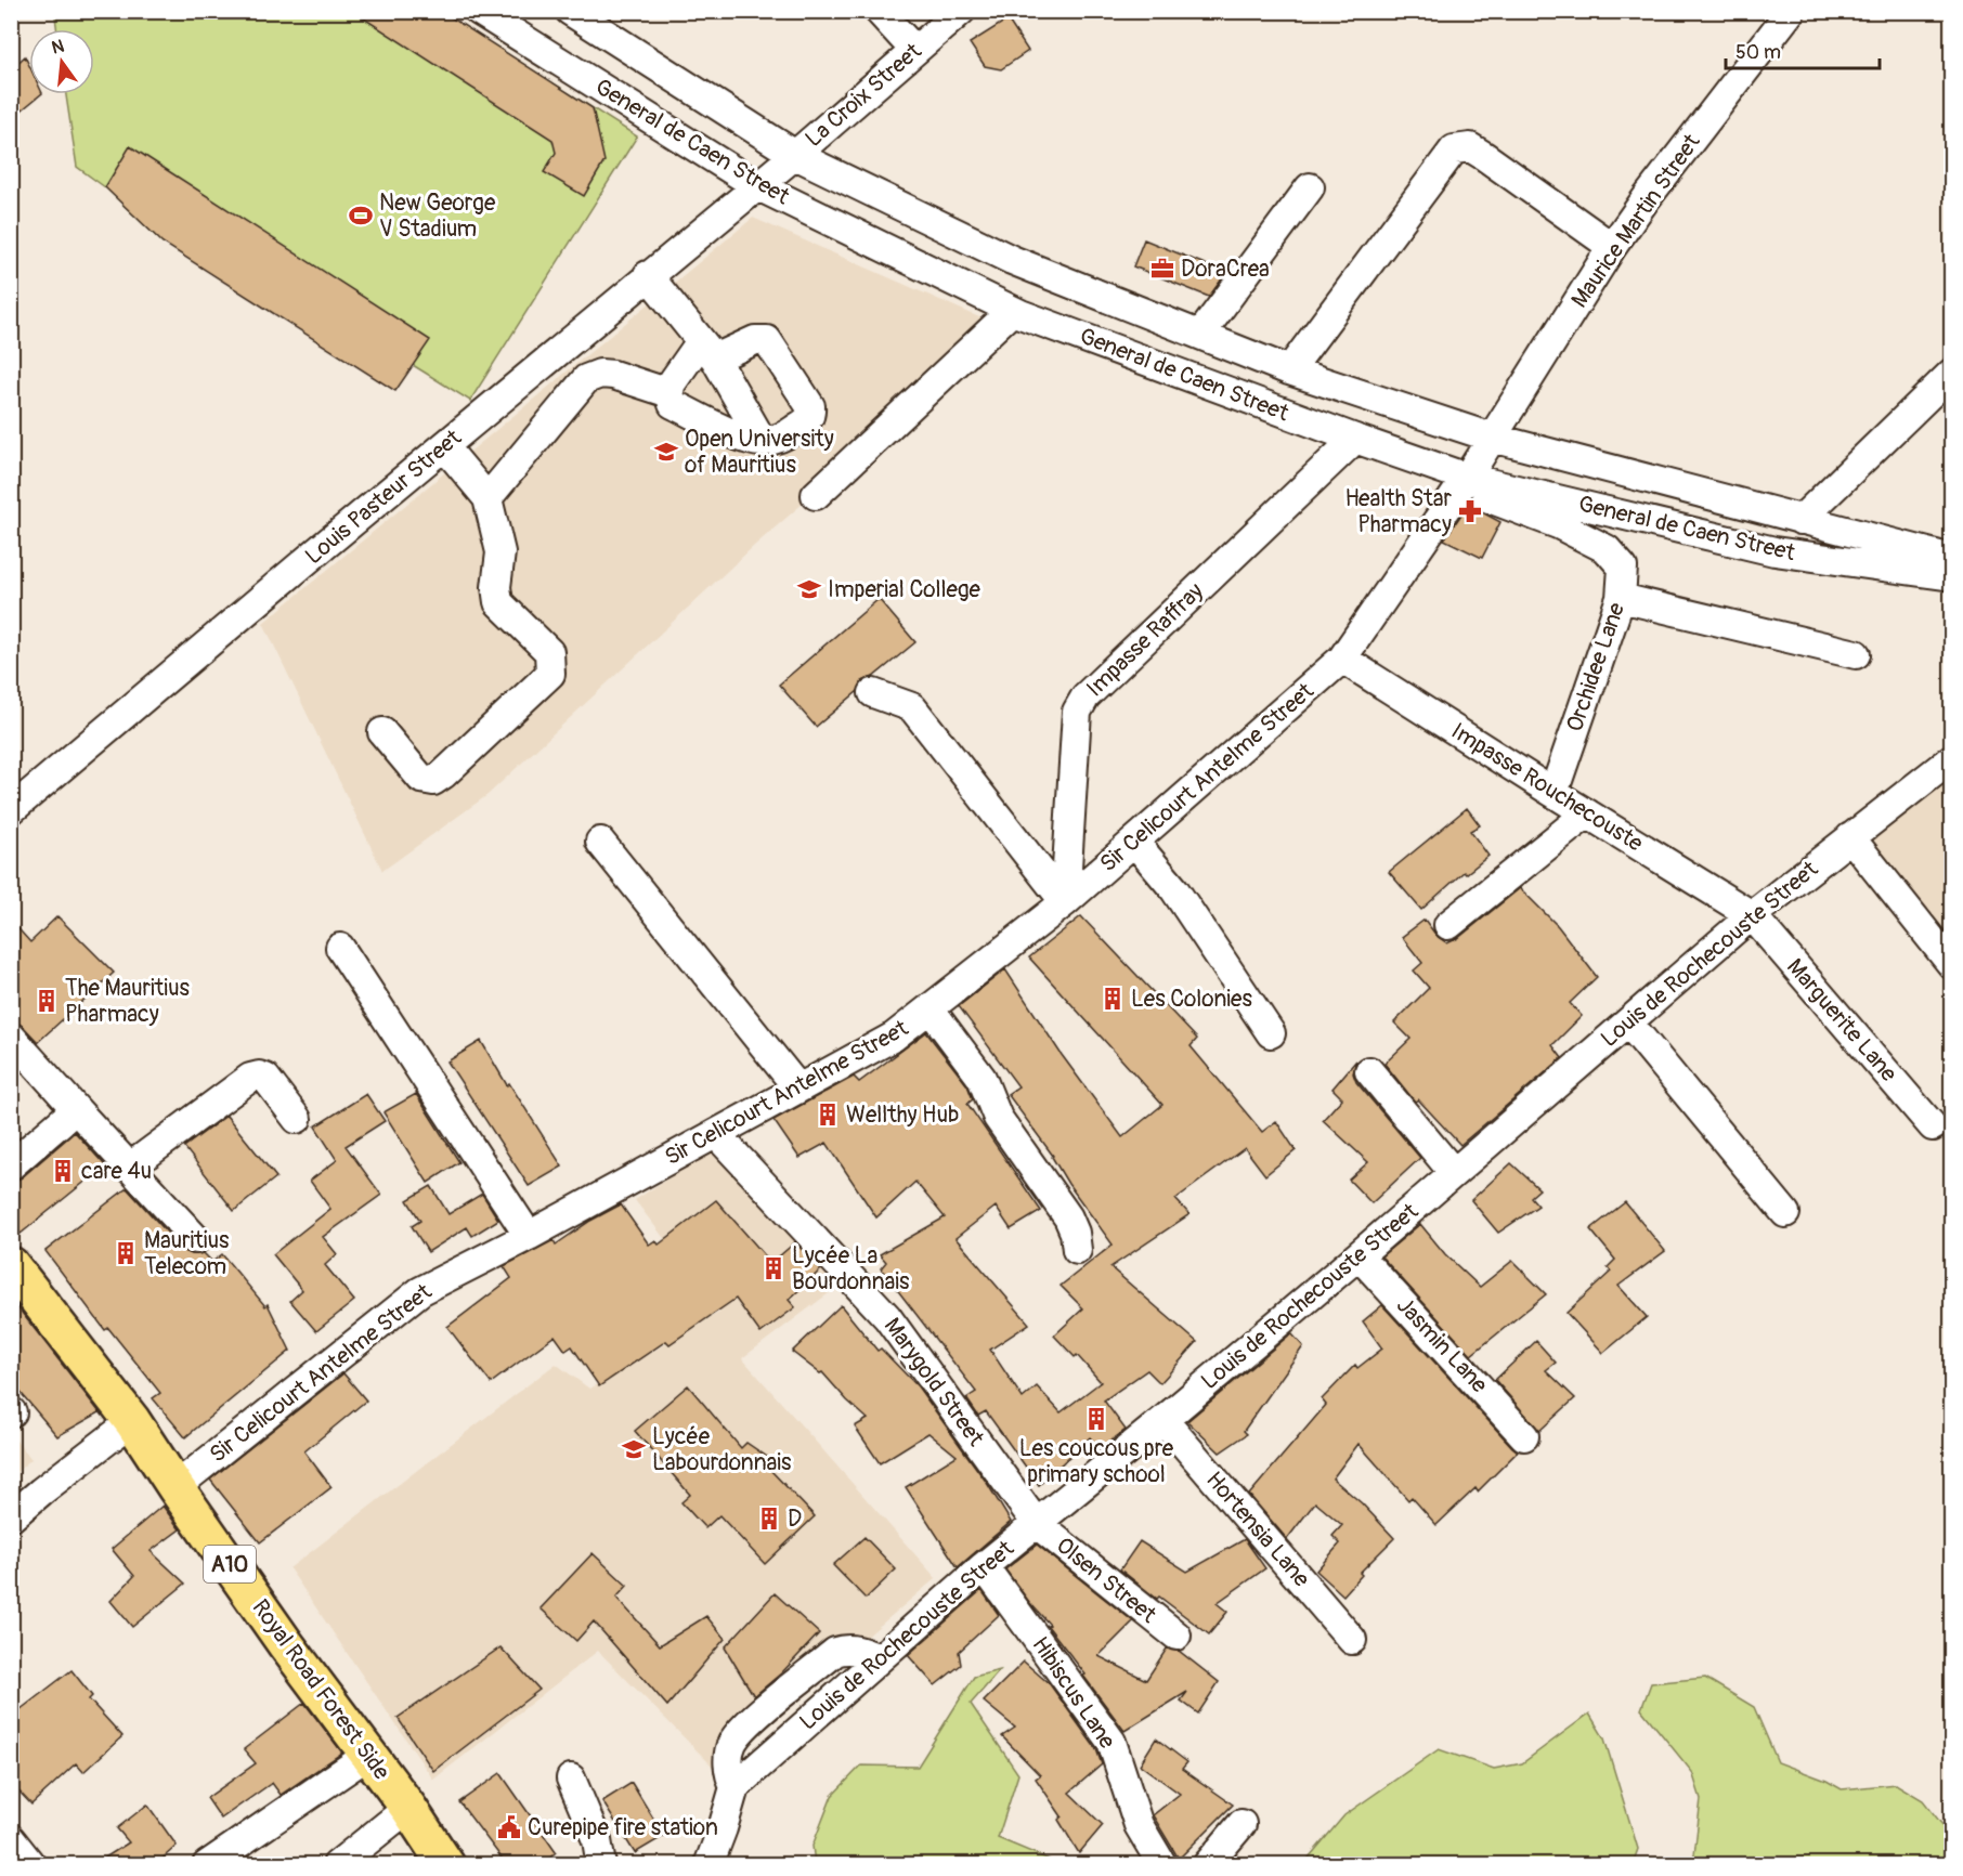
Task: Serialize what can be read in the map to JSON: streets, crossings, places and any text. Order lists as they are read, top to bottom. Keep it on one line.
{"streets":{"main road":["A10","Royal Road Forest Side"],"street":["La Croix Street","General de Caen Street","Maurice Martin Street","Louis Pasteur Street","Impasse Raffray","Orchidee Lane","Sir Celicourt Antelme Street","Impasse Rouchecouste","Louis de Rochecouste Street","Marguerite Lane","Jasmin Lane","Marygold Street","Hortensia Lane","Olsen Street","Hibiscus Lane"]},"crossings":[["La Croix Street","General de Caen Street"],["La Croix Street","Louis Pasteur Street"],["General de Caen Street","Maurice Martin Street"],["General de Caen Street","Louis Pasteur Street"],["General de Caen Street","Impasse Raffray"],["General de Caen Street","Orchidee Lane"],["General de Caen Street","Sir Celicourt Antelme Street"],["Maurice Martin Street","Orchidee Lane"],["Maurice Martin Street","Sir Celicourt Antelme Street"],["Impasse Raffray","Sir Celicourt Antelme Street"],["Orchidee Lane","Sir Celicourt Antelme Street"],["Orchidee Lane","Impasse Rouchecouste"],["Sir Celicourt Antelme Street","Impasse Rouchecouste"],["Sir Celicourt Antelme Street","Marygold Street"],["Sir Celicourt Antelme Street","Royal Road Forest Side"],["Impasse Rouchecouste","Louis de Rochecouste Street"],["Impasse Rouchecouste","Marguerite Lane"],["Louis de Rochecouste Street","Marguerite Lane"],["Louis de Rochecouste Street","Jasmin Lane"],["Louis de Rochecouste Street","Marygold Street"],["Louis de Rochecouste Street","Hortensia Lane"],["Louis de Rochecouste Street","Olsen Street"],["Louis de Rochecouste Street","Hibiscus Lane"],["Marygold Street","Olsen Street"]],"places":{"sports":["New George V Stadium"],"office":["DoraCrea"],"school or university":["Open University of Mauritius","Imperial College","Lycée Labourdonnais"],"pharmacy":["Health Star Pharmacy"],"building":["Les Colonies","The Mauritius Pharmacy","Wellthy Hub","care 4u","Mauritius Telecom","Lycée La Bourdonnais","Les coucous pre primary school","D"],"public building":["Curepipe fire station"]},"scale_bar":"50 m","north":"top"}
